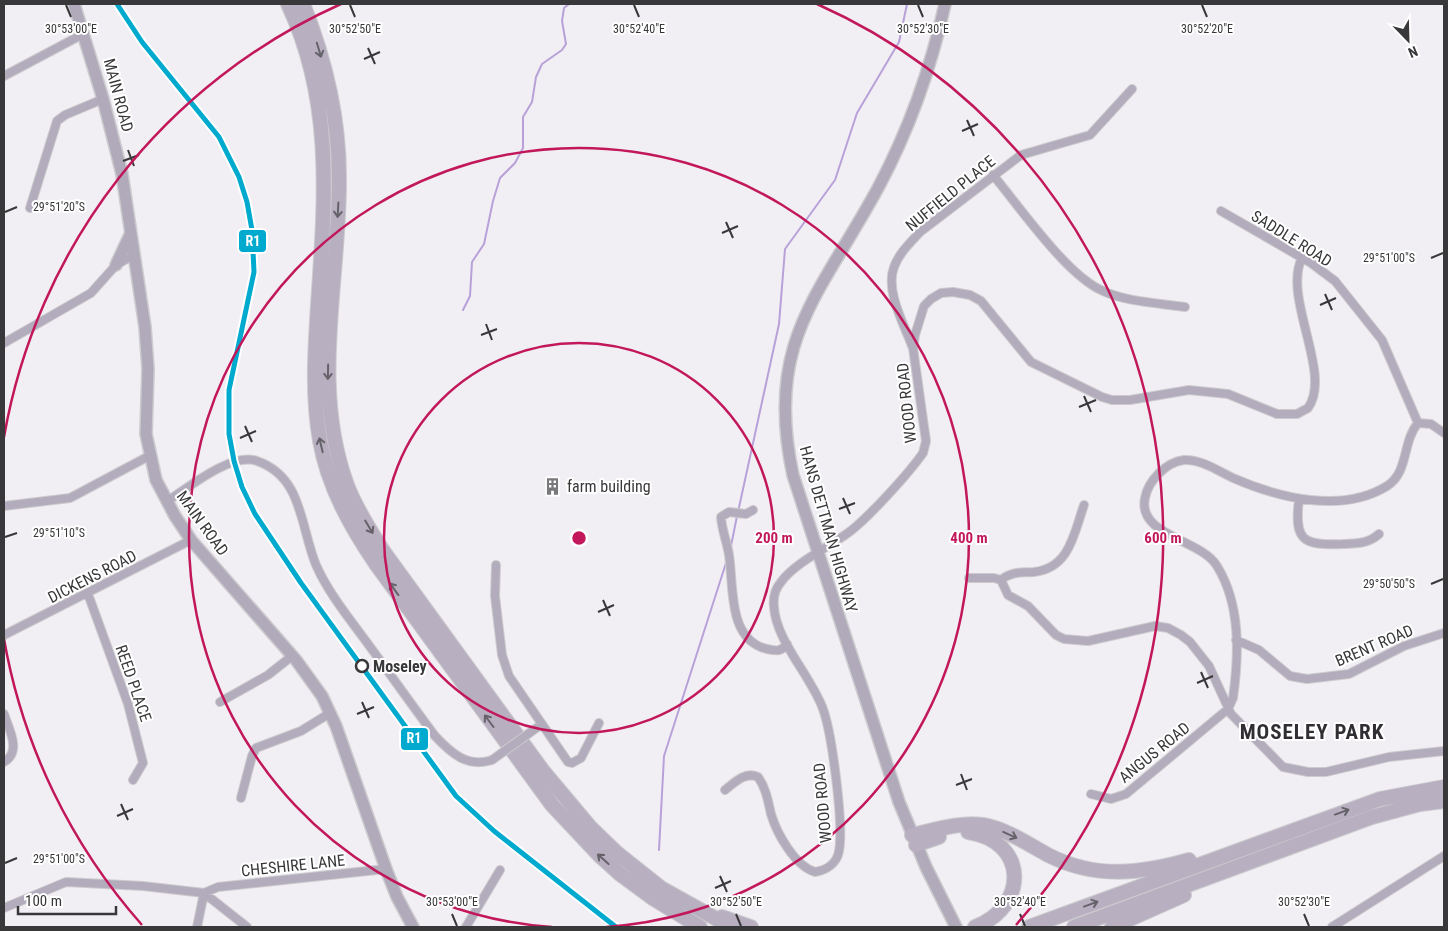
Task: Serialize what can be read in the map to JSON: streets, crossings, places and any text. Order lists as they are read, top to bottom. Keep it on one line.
{"streets":{"main road":["MAIN ROAD","HANS DETTMAN HIGHWAY"],"street":["NUFFIELD PLACE","SADDLE ROAD","WOOD ROAD","DICKENS ROAD","BRENT ROAD","REED PLACE","ANGUS ROAD","CHESHIRE LANE"]},"crossings":[["MAIN ROAD","DICKENS ROAD"],["MAIN ROAD","CHESHIRE LANE"],["NUFFIELD PLACE","WOOD ROAD"],["SADDLE ROAD","WOOD ROAD"],["WOOD ROAD","HANS DETTMAN HIGHWAY"],["DICKENS ROAD","REED PLACE"]],"districts":["MOSELEY PARK"],"places":{"building":["farm building"],"other":["Moseley"]},"lines":["transit line R1"],"scale_bar":"100 m","north":"bottom right","coordinates":["30°53'00\"E","30°52'50\"E","30°52'40\"E","30°52'30\"E","30°52'20\"E","29°51'20\"S","29°51'00\"S","29°51'10\"S","29°50'50\"S"],"rings":["200 m","400 m","600 m"]}
